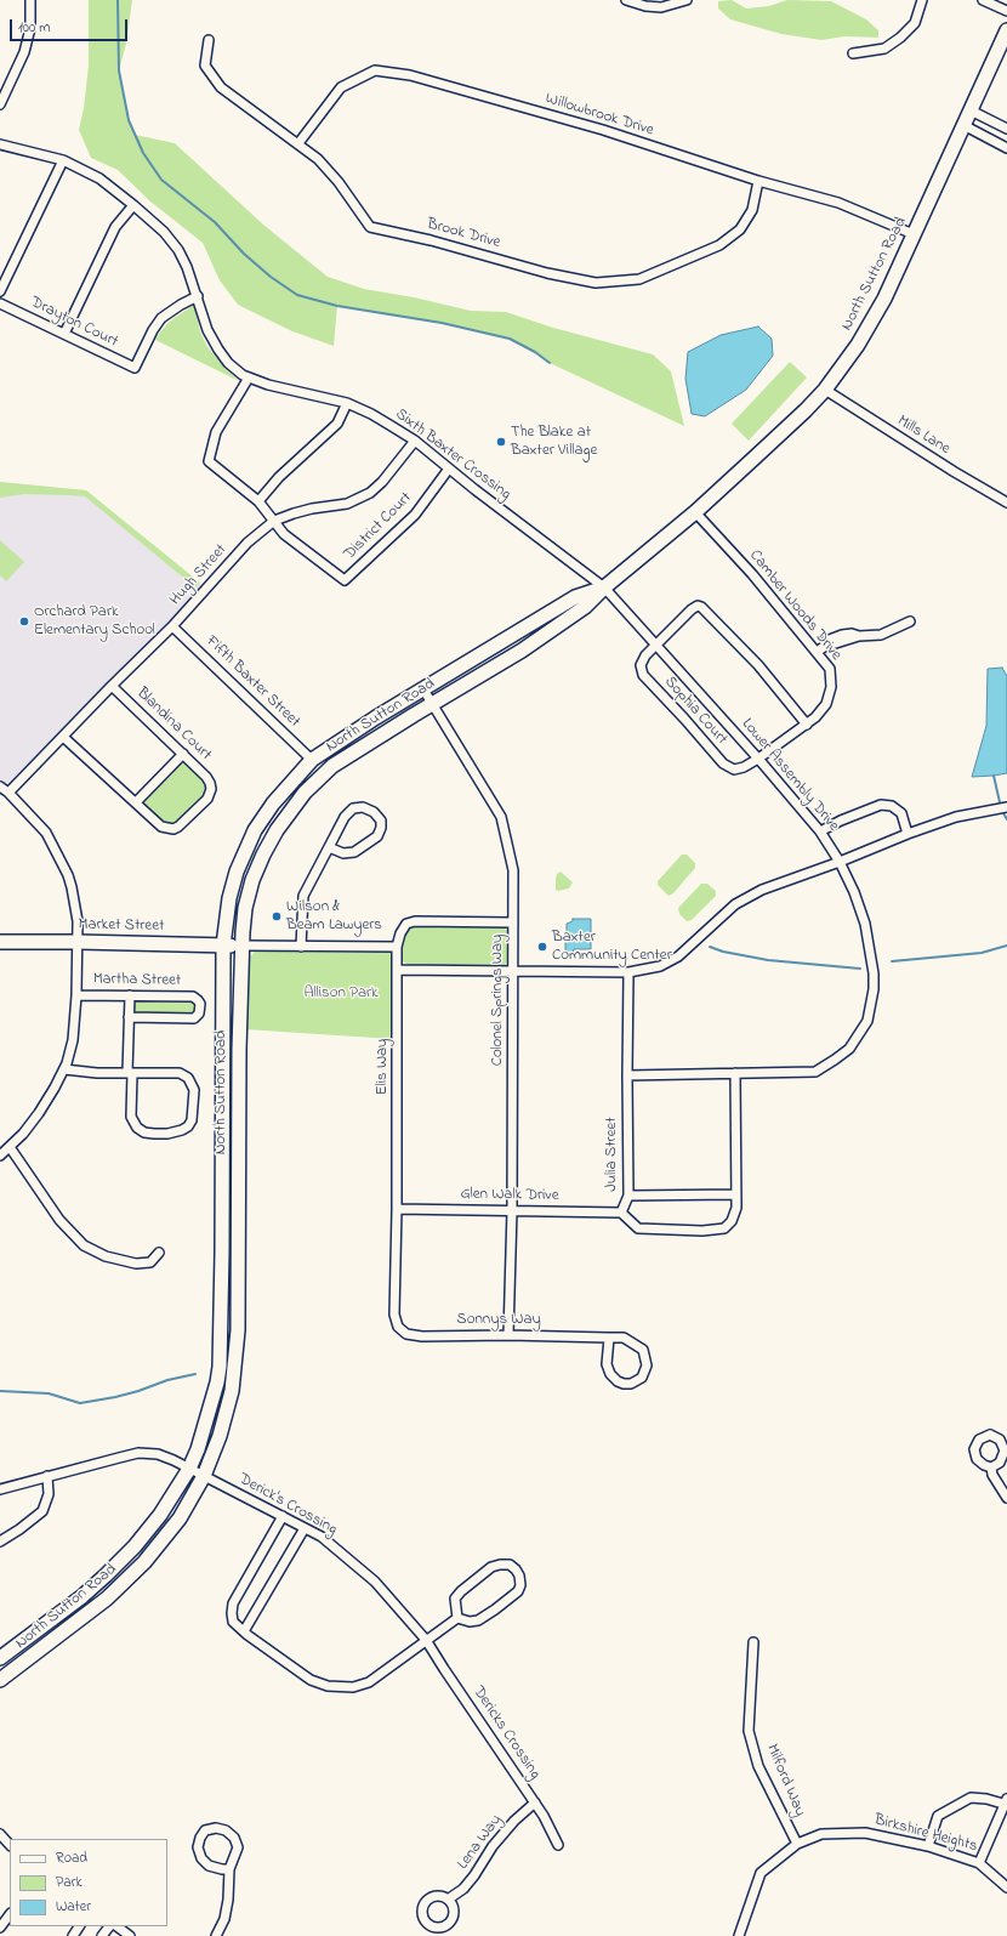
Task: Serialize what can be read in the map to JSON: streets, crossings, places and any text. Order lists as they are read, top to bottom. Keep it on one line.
{"streets":{"main road":["North Sutton Road","Market Street"],"street":["Willowbrook Drive","Brook Drive","Drayton Court","Mills Lane","Sixth Baxter Crossing","District Court","Hugh Street","Camber Woods Drive","Fifth Baxter Street","Sophia Court","Blandina Court","Lower Assembly Drive","Martha Street","Colonel Springs Way","Elis Way","Julia Street","Glen Walk Drive","Sonnys Way","Derick's Crossing","Dericks Crossing","Milford Way","Birkshire Heights","Lena Way"]},"crossings":[["Willowbrook Drive","Brook Drive"],["Willowbrook Drive","North Sutton Road"],["North Sutton Road","Mills Lane"],["North Sutton Road","Sixth Baxter Crossing"],["North Sutton Road","Camber Woods Drive"],["North Sutton Road","Fifth Baxter Street"],["North Sutton Road","Lower Assembly Drive"],["North Sutton Road","Market Street"],["North Sutton Road","Colonel Springs Way"],["North Sutton Road","Derick's Crossing"],["Drayton Court","Sixth Baxter Crossing"],["Sixth Baxter Crossing","District Court"],["Sixth Baxter Crossing","Hugh Street"],["Sixth Baxter Crossing","Lower Assembly Drive"],["District Court","Hugh Street"],["Hugh Street","Fifth Baxter Street"],["Hugh Street","Blandina Court"],["Camber Woods Drive","Sophia Court"],["Camber Woods Drive","Lower Assembly Drive"],["Sophia Court","Lower Assembly Drive"],["Lower Assembly Drive","Julia Street"],["Colonel Springs Way","Elis Way"],["Colonel Springs Way","Glen Walk Drive"],["Colonel Springs Way","Sonnys Way"],["Elis Way","Glen Walk Drive"],["Elis Way","Sonnys Way"],["Julia Street","Glen Walk Drive"],["Derick's Crossing","Dericks Crossing"],["Dericks Crossing","Lena Way"],["Milford Way","Birkshire Heights"]],"parks":["Allison Park"],"places":["The Blake at Baxter Village","Orchard Park Elementary School","Wilson & Beam Lawyers","Baxter Community Center"],"legend":["Road","Park","Water"],"scale_bar":"100 m"}
